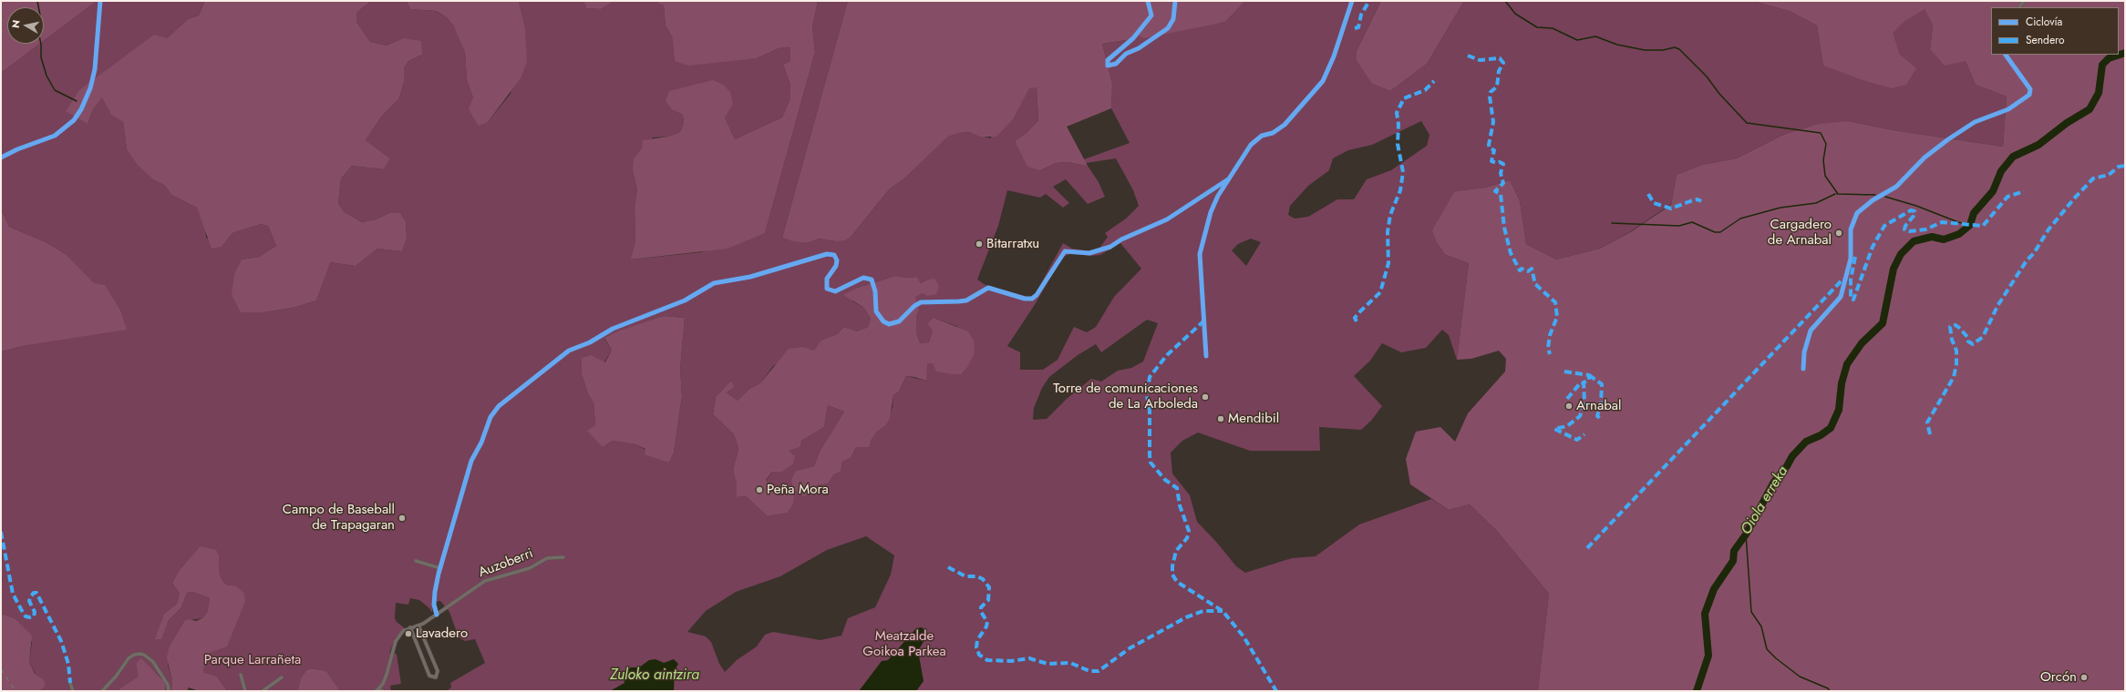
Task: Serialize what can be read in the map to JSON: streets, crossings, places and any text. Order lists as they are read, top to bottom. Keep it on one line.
{"streets":{"street":["Auzoberri"]},"water":["Oiola erreka","Zuloko aintzira"],"parks":["Meatzalde Goikoa Parkea","Parque Larrañeta"],"places":["Cargadero de Arnabal","Bitarratxu","Torre de comunicaciones de La Arboleda","Arnabal","Mendibil","Peña Mora","Campo de Baseball de Trapagaran","Lavadero","Orcón"],"legend":["Ciclovía","Sendero"],"north":"left"}
